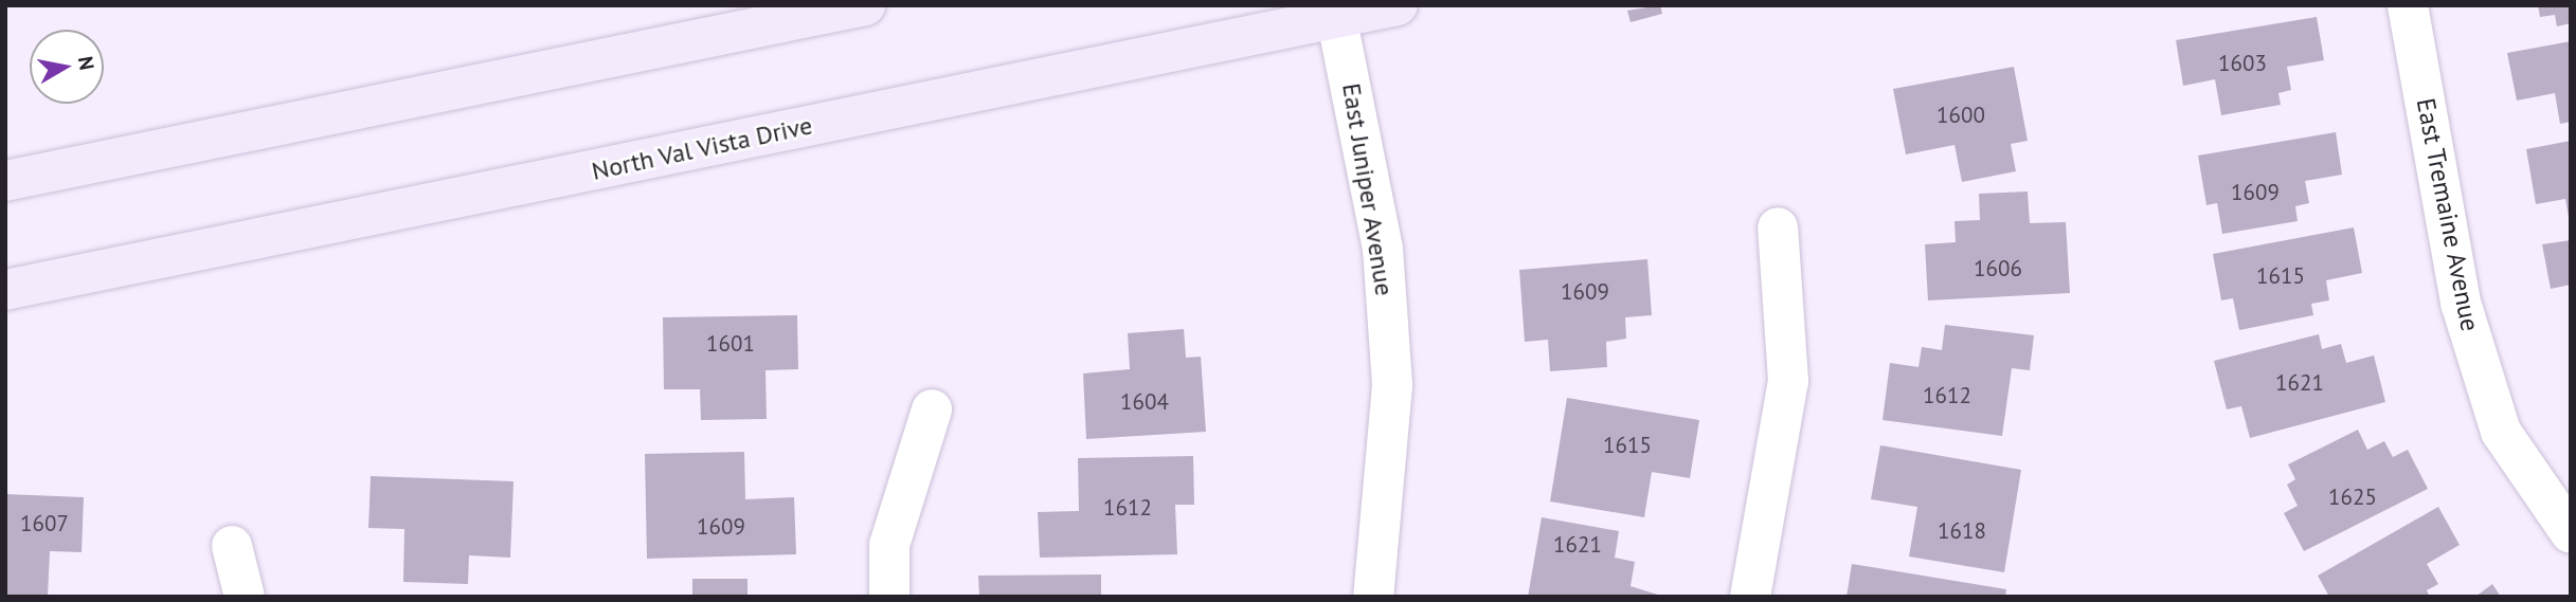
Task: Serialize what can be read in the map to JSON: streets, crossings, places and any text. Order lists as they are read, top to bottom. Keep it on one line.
{"streets":{"main road":["North Val Vista Drive"],"street":["East Juniper Avenue","East Tremaine Avenue"]},"crossings":[["North Val Vista Drive","East Juniper Avenue"]],"house_numbers":["1603","1600","1609","1606","1615","1609","1601","1621","1612","1604","1615","1625","1612","1607","1609","1618","1621"],"north":"right"}
